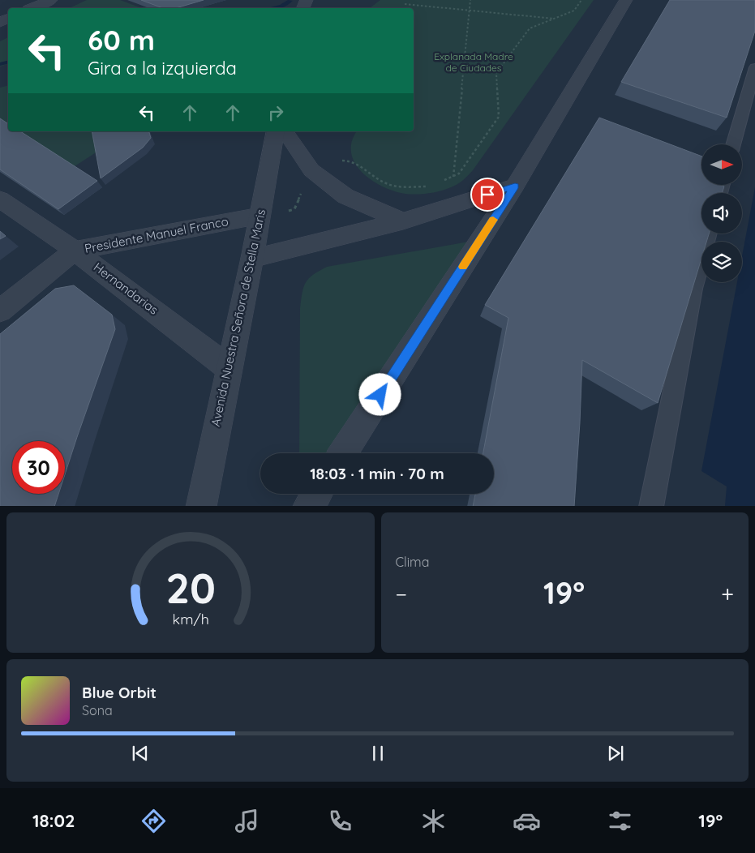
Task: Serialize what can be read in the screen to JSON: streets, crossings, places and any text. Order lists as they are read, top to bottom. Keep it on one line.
{"streets":{"street":["Presidente Manuel Franco","Hernandarias","Avenida Nuestra Señora de Stella Maris"]},"crossings":[["Presidente Manuel Franco","Hernandarias"],["Presidente Manuel Franco","Avenida Nuestra Señora de Stella Maris"],["Hernandarias","Avenida Nuestra Señora de Stella Maris"]],"parks":["Explanada Madre de Ciudades"],"north":"right","page":{"turn":["60 m","Gira a la izquierda"],"limit":"30","trip":"18:03 · 1 min · 70 m","tile":"Clima","heat":["−","19°","+"],"song":["Blue Orbit","Sona"],"tabs":["18:02","19°"],"gauge":["20","km/h"]}}
